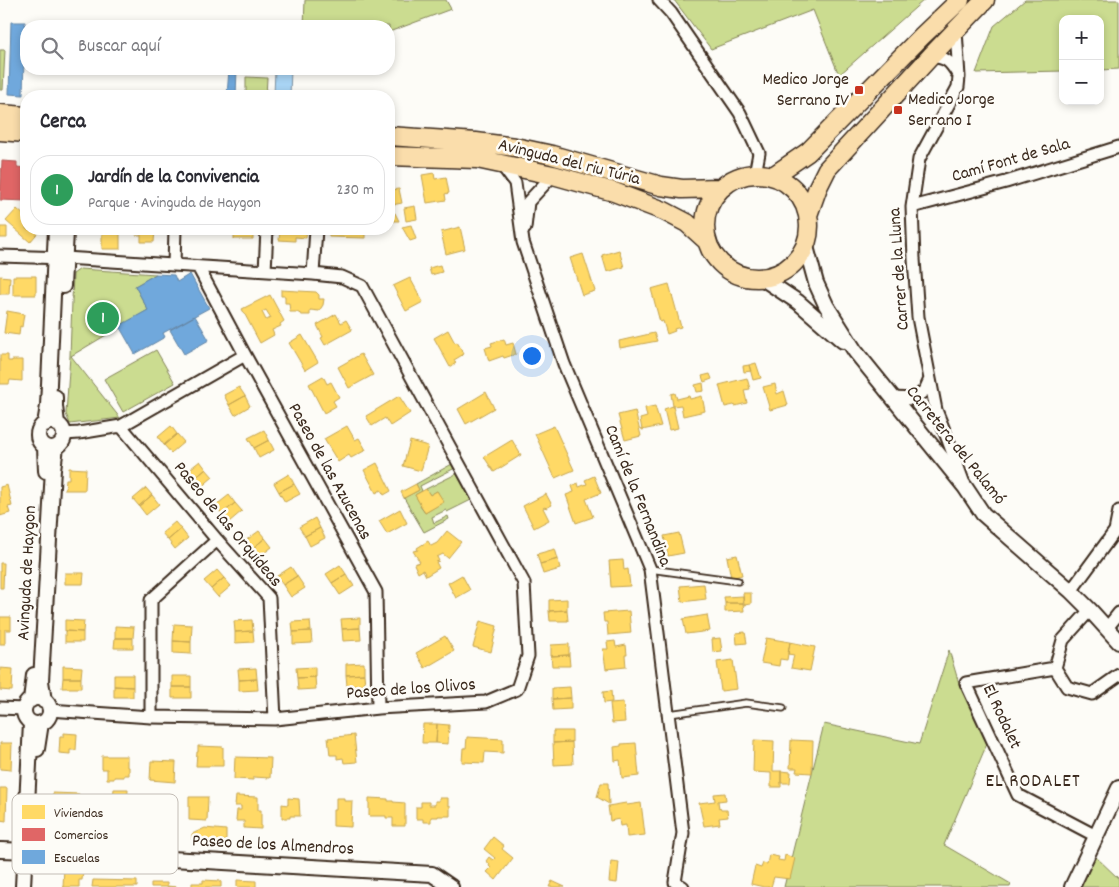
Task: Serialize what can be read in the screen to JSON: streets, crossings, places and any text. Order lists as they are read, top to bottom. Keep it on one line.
{"streets":{"main road":["Avinguda del riu Túria"],"street":["Camí Font de Sala","Carrer de la Lluna","Carretera del Palamó","Paseo de las Azucenas","Camí de la Fernandina","Paseo de las Orquídeas","Avinguda de Haygon","Paseo de los Olivos","El Rodalet","Paseo de los Almendros"]},"crossings":[["Camí Font de Sala","Carrer de la Lluna"],["Avinguda del riu Túria","Carretera del Palamó"],["Carrer de la Lluna","Carretera del Palamó"],["Paseo de las Azucenas","Paseo de los Olivos"],["Paseo de las Orquídeas","Paseo de los Olivos"],["Avinguda de Haygon","Paseo de los Olivos"]],"districts":["EL RODALET"],"places":{"transit":["Medico Jorge Serrano IV","Medico Jorge Serrano I"]},"legend":["Viviendas","Comercios","Escuelas"],"page":{"map_buttons":["+","−"],"search":"Buscar aquí","heading":"Cerca","list":[{"mark":"1","name":"Jardín de la Convivencia","note":"Parque · Avinguda de Haygon","value":"230 m"}],"pins":"1"}}
